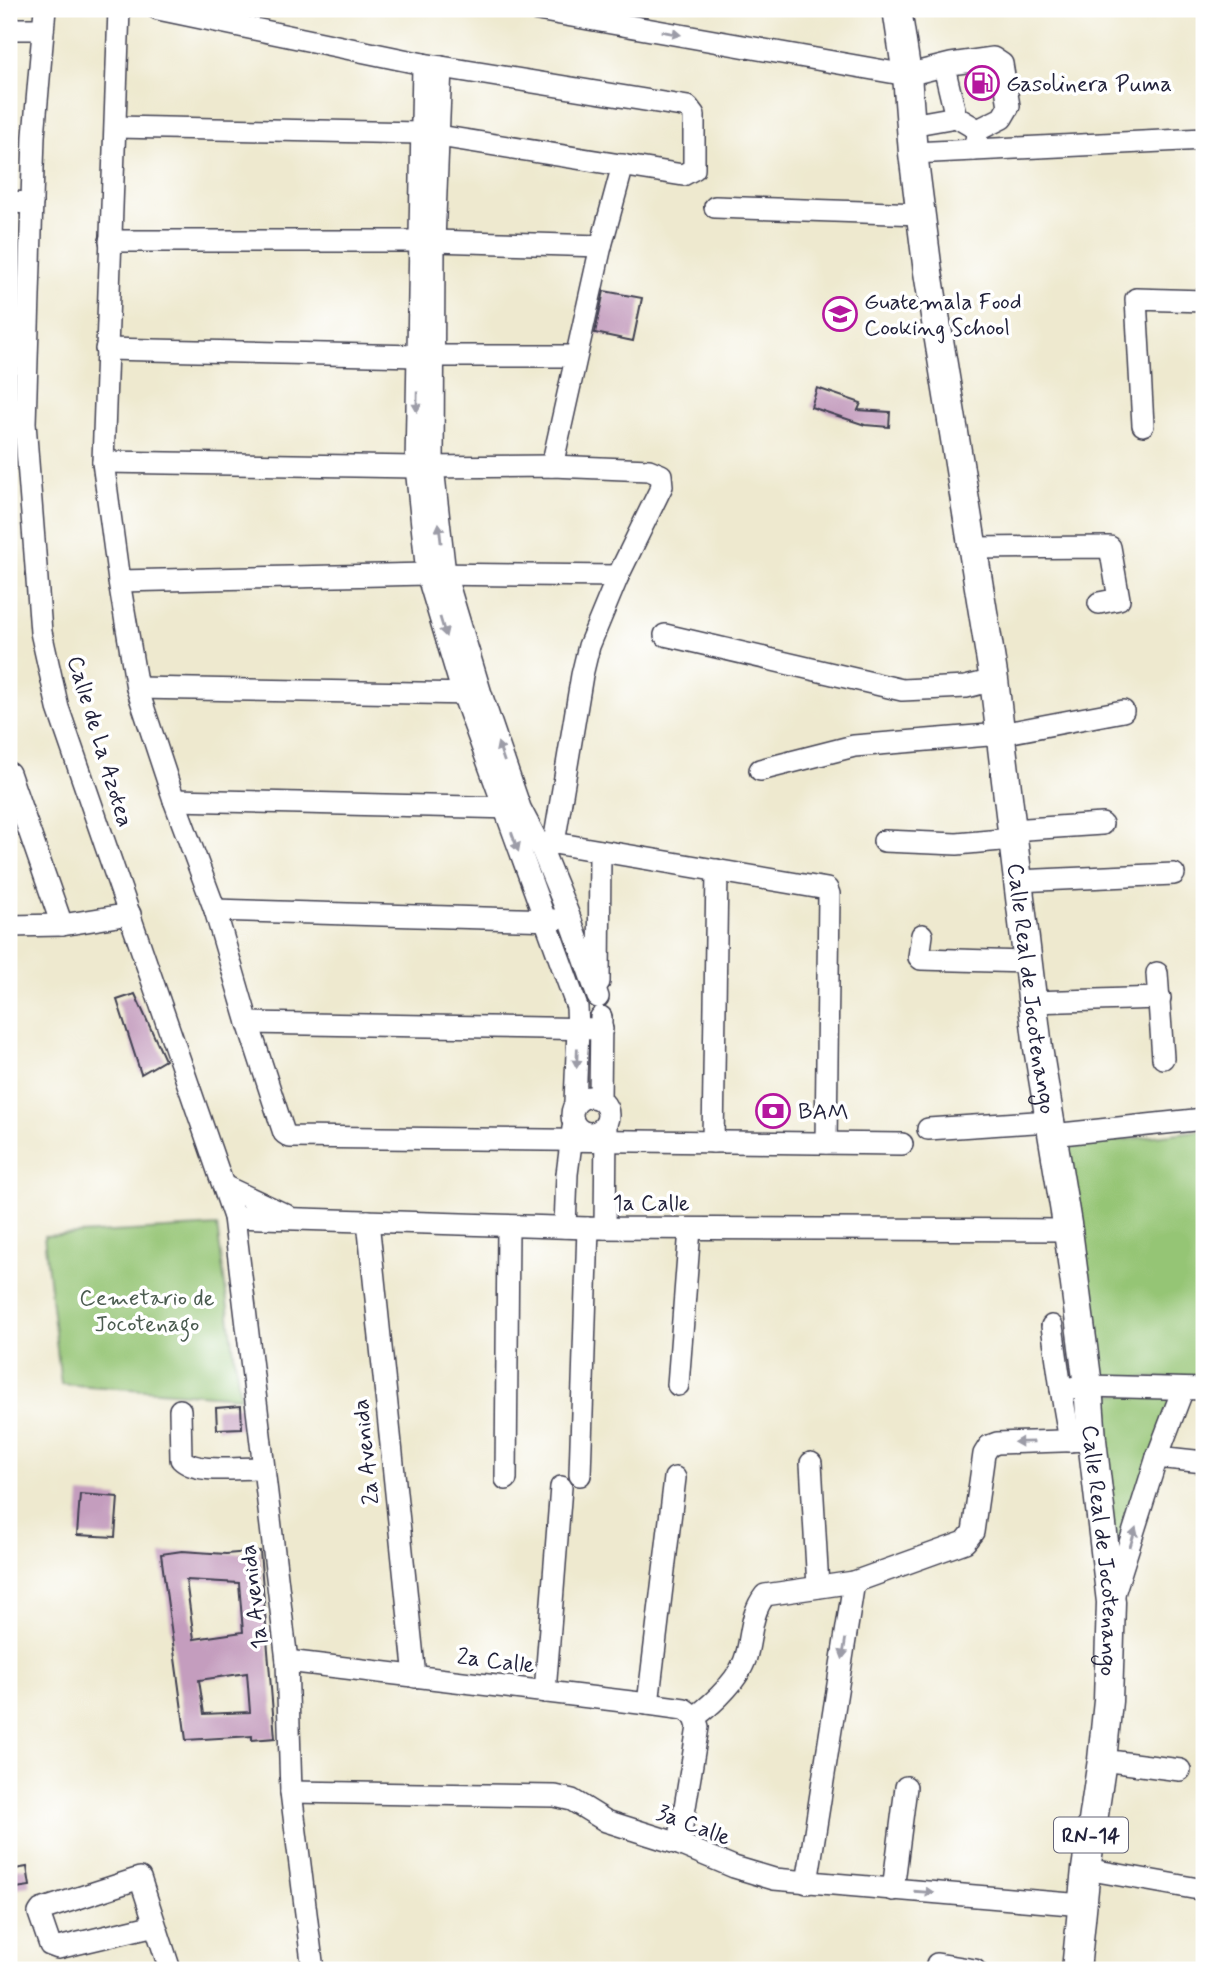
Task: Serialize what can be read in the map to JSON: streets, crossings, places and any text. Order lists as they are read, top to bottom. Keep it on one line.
{"streets":{"main road":["Calle Real de Jocotenango","RN-14"],"street":["Calle de La Azotea","1a Calle","2a Avenida","1a Avenida","2a Calle","3a Calle"]},"crossings":[["Calle de La Azotea","1a Calle"],["Calle de La Azotea","1a Avenida"],["Calle Real de Jocotenango","1a Calle"],["Calle Real de Jocotenango","3a Calle"],["1a Calle","2a Avenida"],["1a Calle","1a Avenida"],["2a Avenida","2a Calle"],["1a Avenida","2a Calle"],["1a Avenida","3a Calle"]],"parks":["Cemetario de Jocotenago"],"places":{"fuel station":["Gasolinera Puma"],"school or university":["Guatemala Food Cooking School"],"bank":["BAM"]}}
